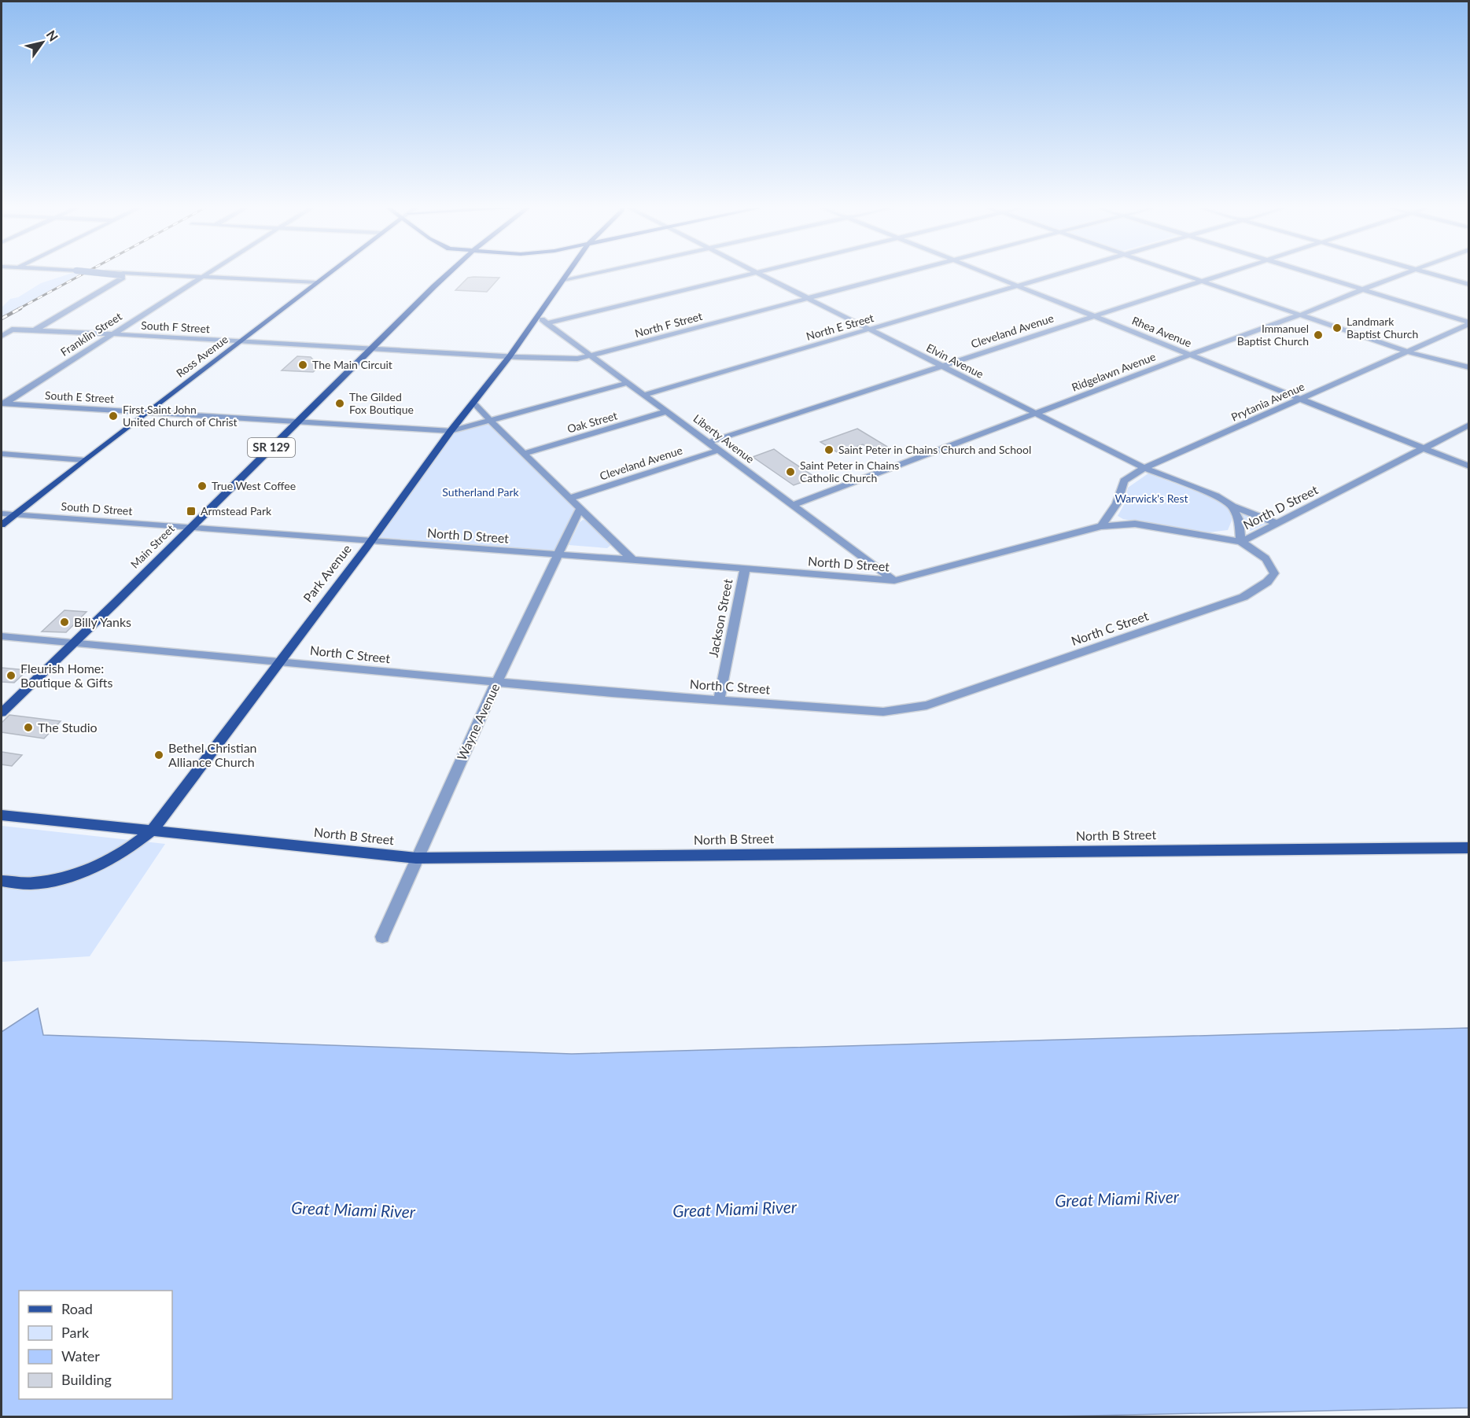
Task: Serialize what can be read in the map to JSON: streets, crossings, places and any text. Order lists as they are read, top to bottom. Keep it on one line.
{"streets":{"main road":["Ross Avenue","SR 129","Main Street","Park Avenue","North B Street"],"street":["North F Street","South F Street","North E Street","Cleveland Avenue","Rhea Avenue","Franklin Street","Elvin Avenue","Ridgelawn Avenue","South E Street","Prytania Avenue","Oak Street","Liberty Avenue","North D Street","South D Street","Jackson Street","North C Street","Wayne Avenue"]},"crossings":[["North F Street","South F Street"],["North F Street","Elvin Avenue"],["North F Street","Liberty Avenue"],["North F Street","Main Street"],["North F Street","Park Avenue"],["South F Street","Franklin Street"],["South F Street","Ross Avenue"],["South F Street","Main Street"],["North E Street","Rhea Avenue"],["North E Street","Elvin Avenue"],["North E Street","Liberty Avenue"],["Cleveland Avenue","Rhea Avenue"],["Cleveland Avenue","Elvin Avenue"],["Cleveland Avenue","Liberty Avenue"],["Rhea Avenue","Ridgelawn Avenue"],["Rhea Avenue","Prytania Avenue"],["Rhea Avenue","North D Street"],["Franklin Street","South E Street"],["Ross Avenue","South E Street"],["Ross Avenue","South D Street"],["Elvin Avenue","Ridgelawn Avenue"],["Elvin Avenue","Prytania Avenue"],["Elvin Avenue","North D Street"],["Ridgelawn Avenue","Liberty Avenue"],["South E Street","Main Street"],["Prytania Avenue","North D Street"],["Oak Street","Liberty Avenue"],["Liberty Avenue","North D Street"],["Liberty Avenue","Park Avenue"],["North D Street","South D Street"],["North D Street","Main Street"],["North D Street","Park Avenue"],["North D Street","Jackson Street"],["North D Street","North C Street"],["North D Street","Wayne Avenue"],["South D Street","Main Street"],["Main Street","North C Street"],["Park Avenue","North C Street"],["Park Avenue","North B Street"],["Jackson Street","North C Street"],["North C Street","Wayne Avenue"],["Wayne Avenue","North B Street"]],"water":["Great Miami River"],"parks":["Sutherland Park","Warwick's Rest"],"places":{"other":["Landmark Baptist Church","Immanuel Baptist Church","The Main Circuit","The Gilded Fox Boutique","First Saint John United Church of Christ","Saint Peter in Chains Church and School","Saint Peter in Chains Catholic Church","True West Coffee","Billy Yanks","Fleurish Home: Boutique & Gifts","The Studio","Bethel Christian Alliance Church"],"transit":["Armstead Park"]},"legend":["Road","Park","Water","Building"],"north":"top right"}
